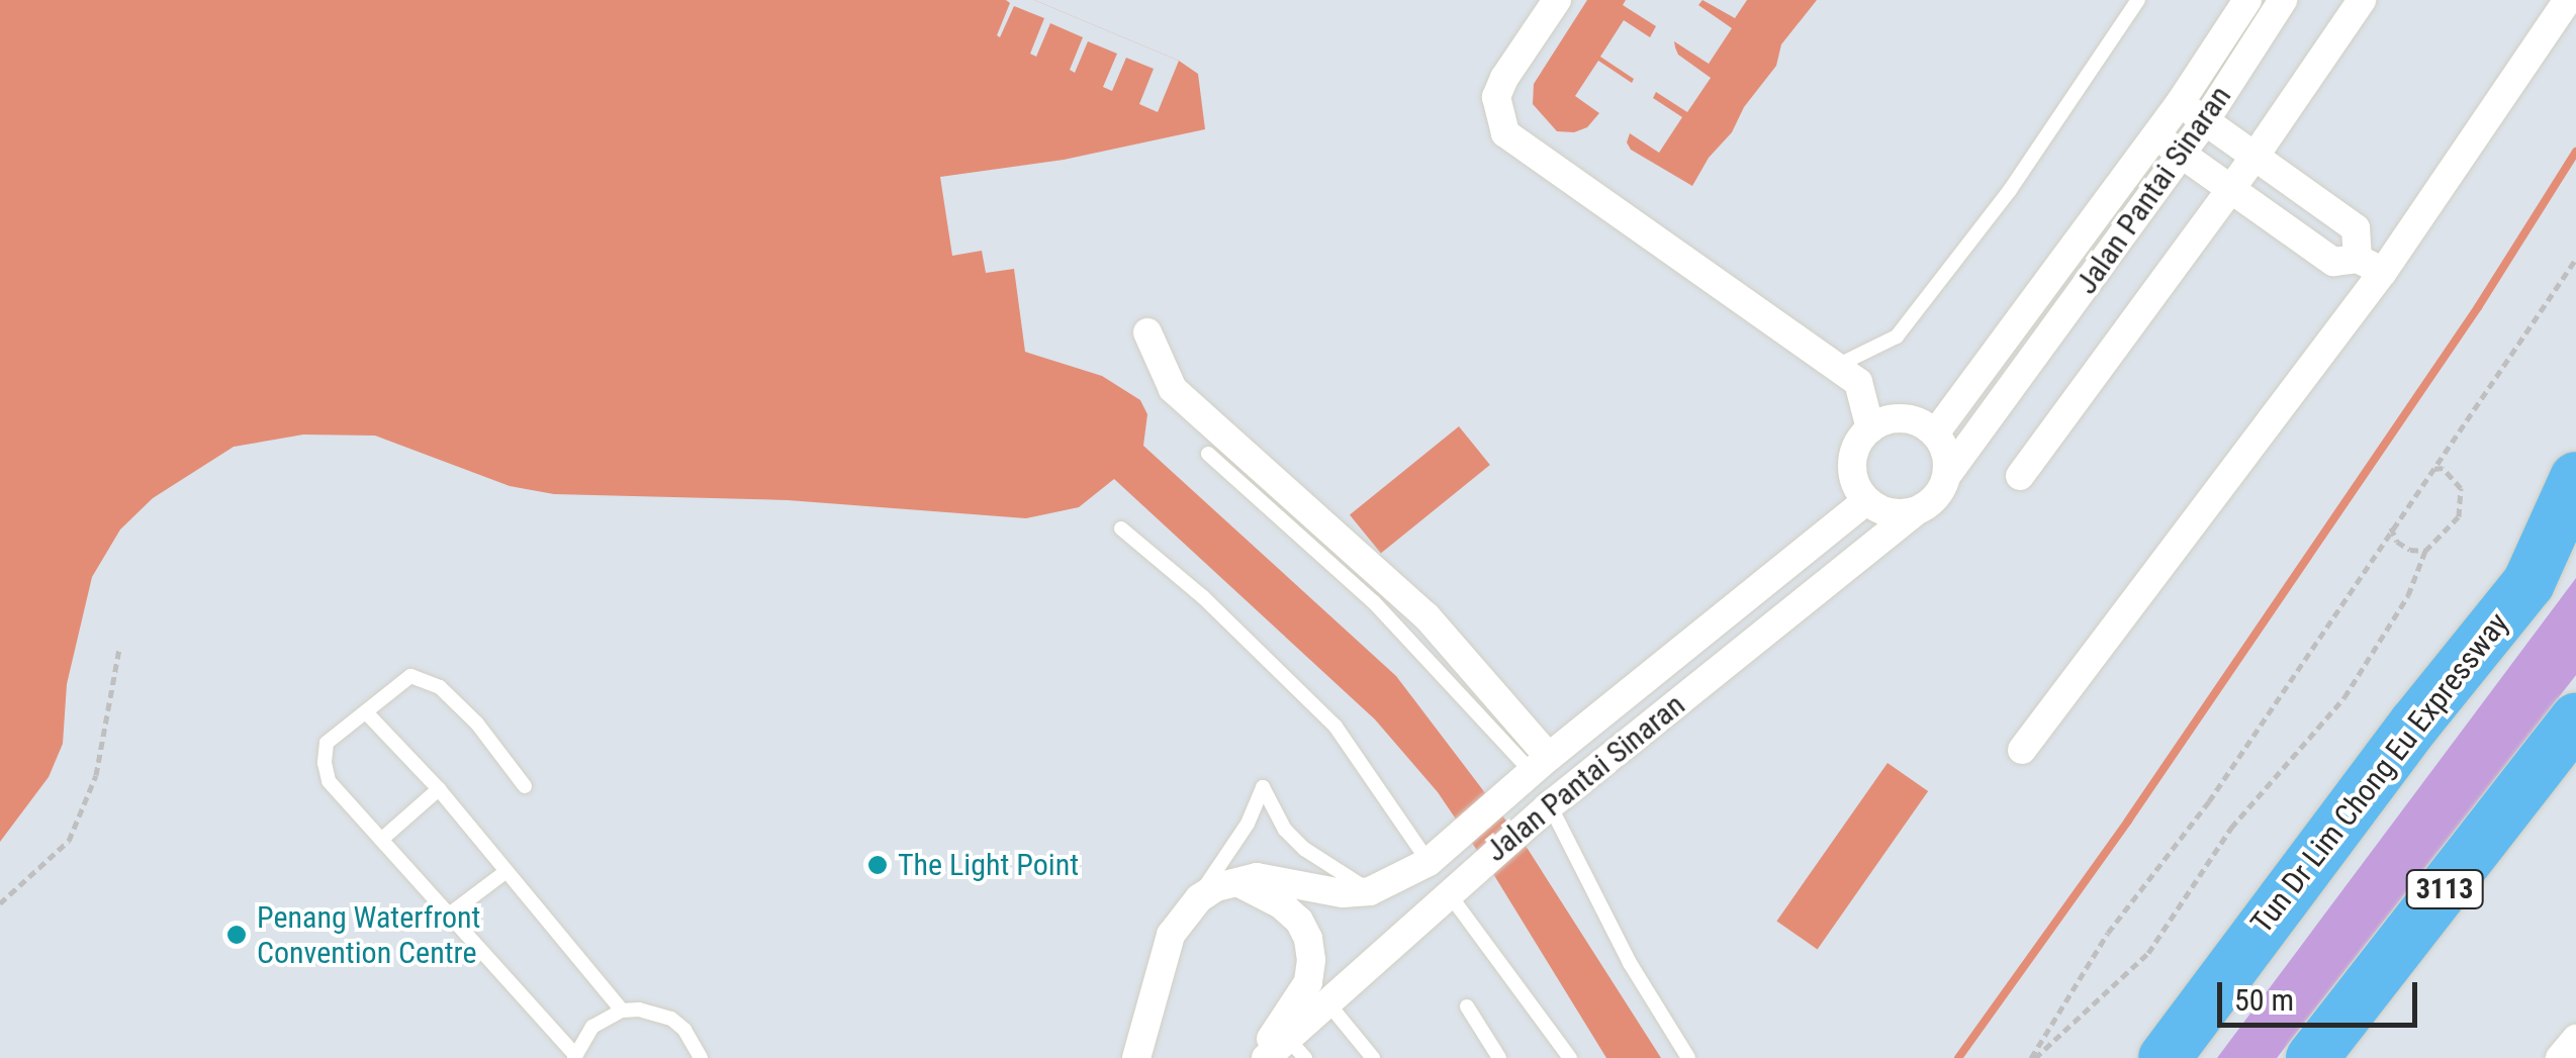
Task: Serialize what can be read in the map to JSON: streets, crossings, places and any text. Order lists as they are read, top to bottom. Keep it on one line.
{"streets":{"highway":["Tun Dr Lim Chong Eu Expressway","3113"],"street":["Jalan Pantai Sinaran"]},"places":["The Light Point","Penang Waterfront Convention Centre"],"scale_bar":"50 m"}
